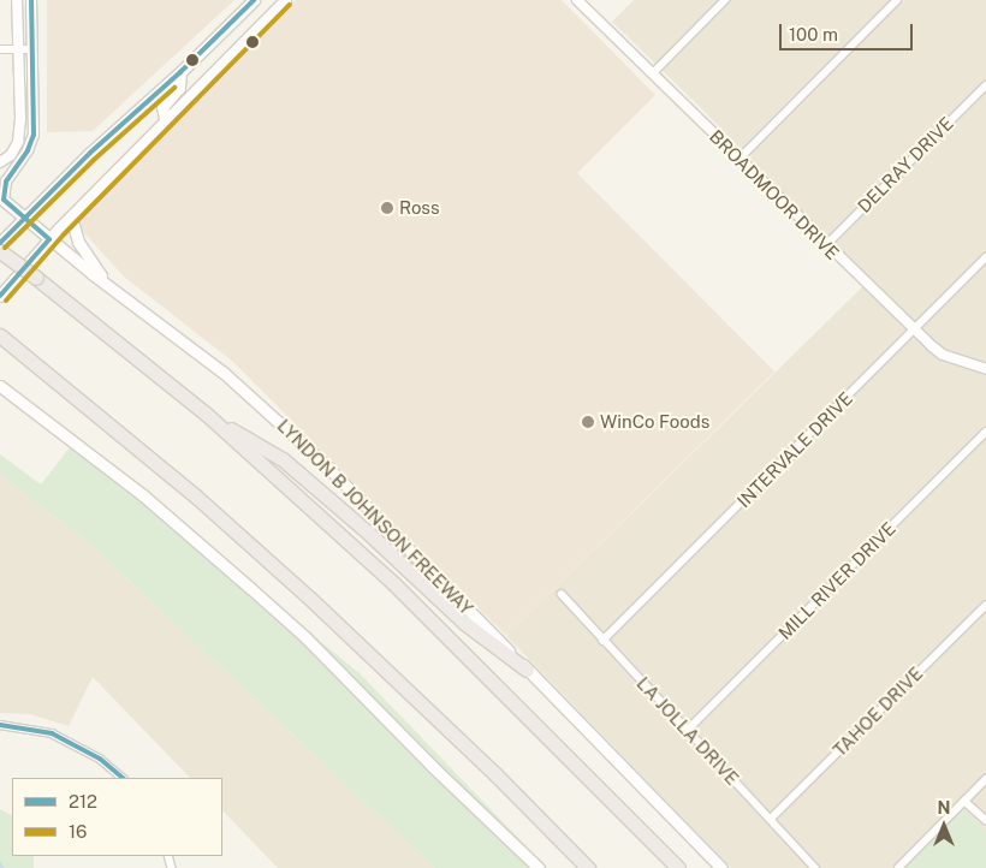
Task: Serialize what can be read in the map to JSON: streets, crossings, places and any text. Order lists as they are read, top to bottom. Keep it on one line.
{"streets":{"highway":["LYNDON B JOHNSON FREEWAY"],"street":["DELRAY DRIVE","BROADMOOR DRIVE","INTERVALE DRIVE","MILL RIVER DRIVE","TAHOE DRIVE","LA JOLLA DRIVE"]},"crossings":[["DELRAY DRIVE","BROADMOOR DRIVE"],["BROADMOOR DRIVE","INTERVALE DRIVE"],["INTERVALE DRIVE","LA JOLLA DRIVE"],["MILL RIVER DRIVE","LA JOLLA DRIVE"],["TAHOE DRIVE","LA JOLLA DRIVE"]],"places":["Ross","WinCo Foods"],"lines":["transit line 212","transit line 16"],"legend":["212","16"],"scale_bar":"100 m","north":"top"}
